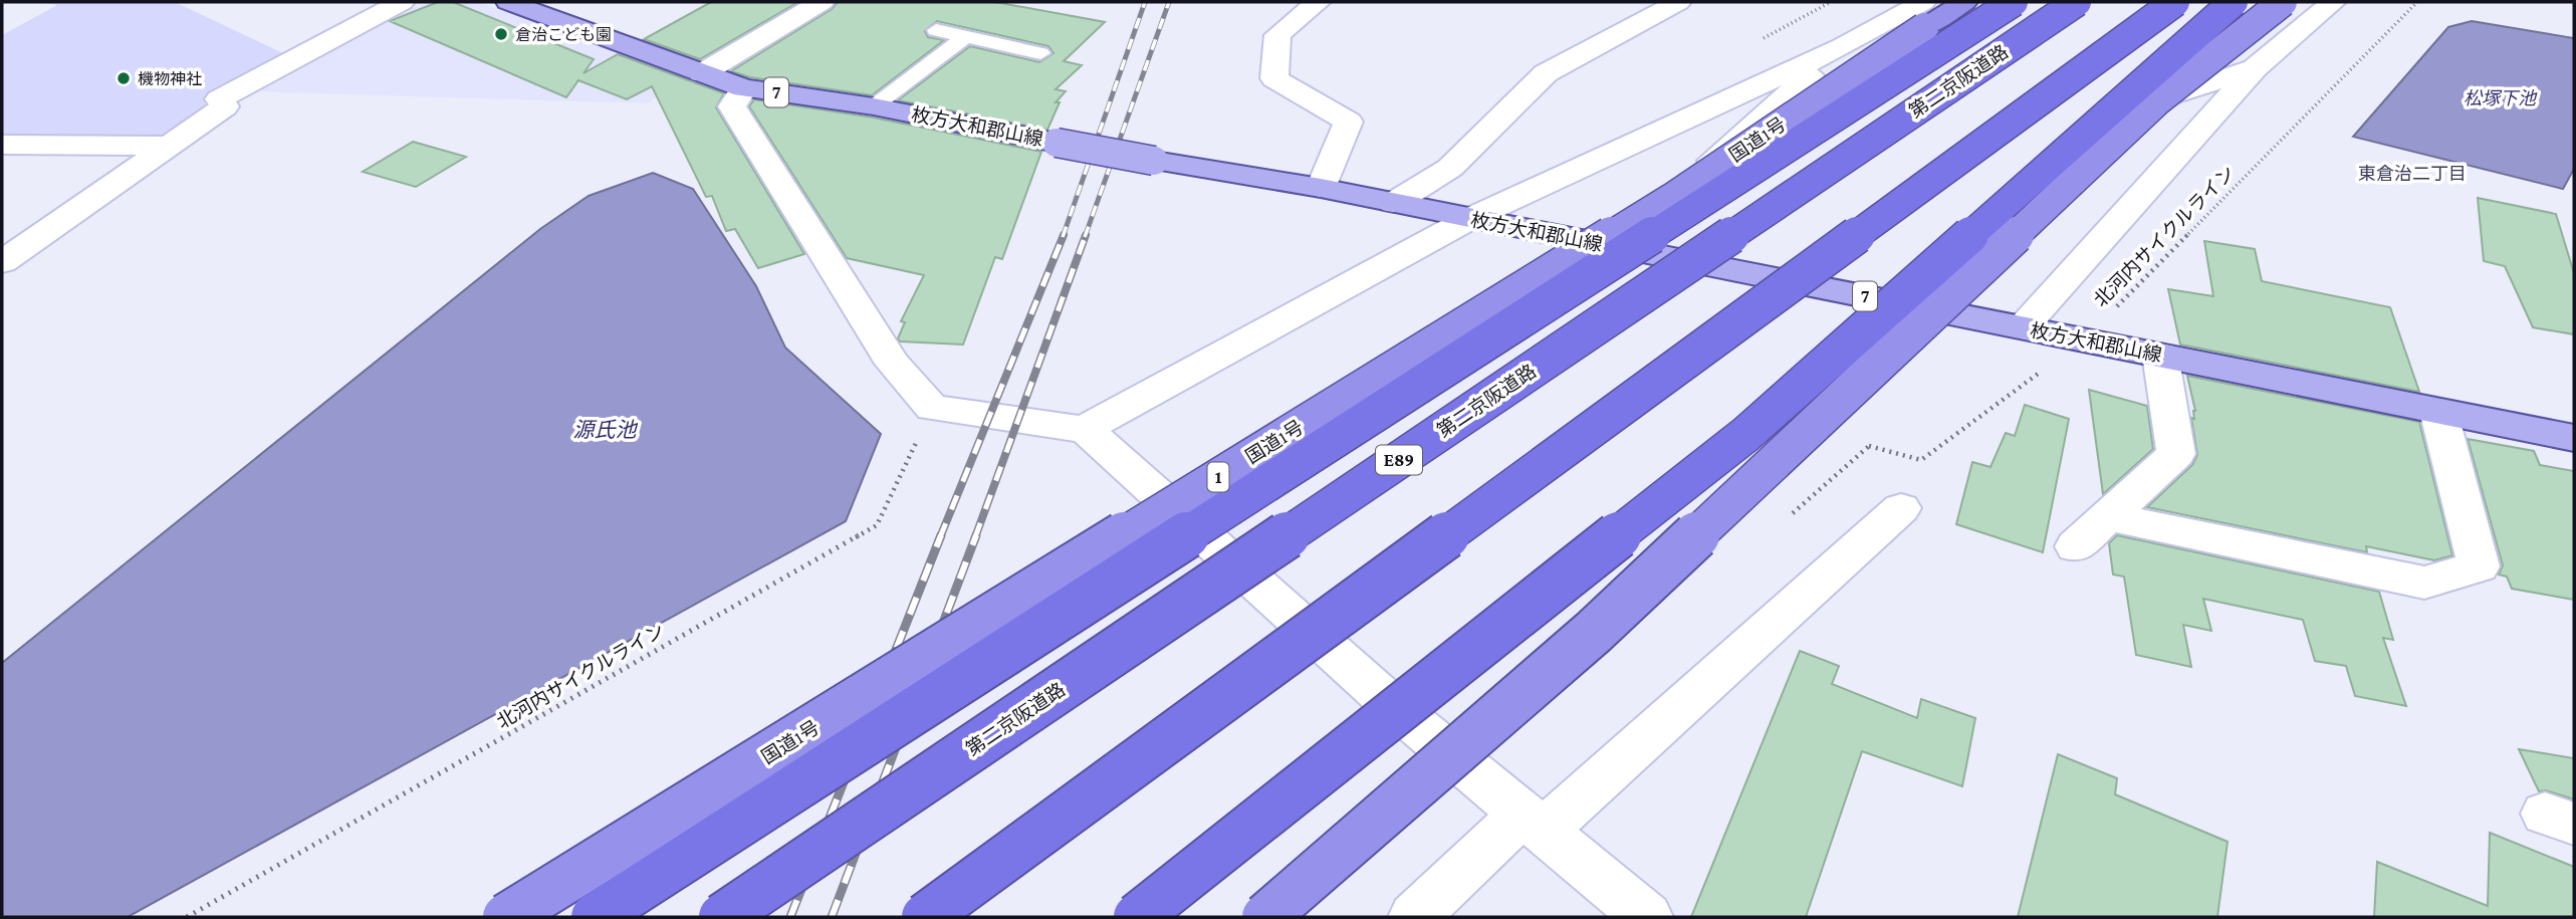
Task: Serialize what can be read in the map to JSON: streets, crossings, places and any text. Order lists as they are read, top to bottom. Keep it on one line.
{"streets":{"highway":["第二京阪道路","国道1号","E89","1"],"main road":["7","枚方大和郡山線"],"path":["北河内サイクルライン"]},"crossings":[["枚方大和郡山線","北河内サイクルライン"]],"districts":["東倉治二丁目"],"water":["松塚下池","源氏池"],"places":["倉治こども園","機物神社"]}
